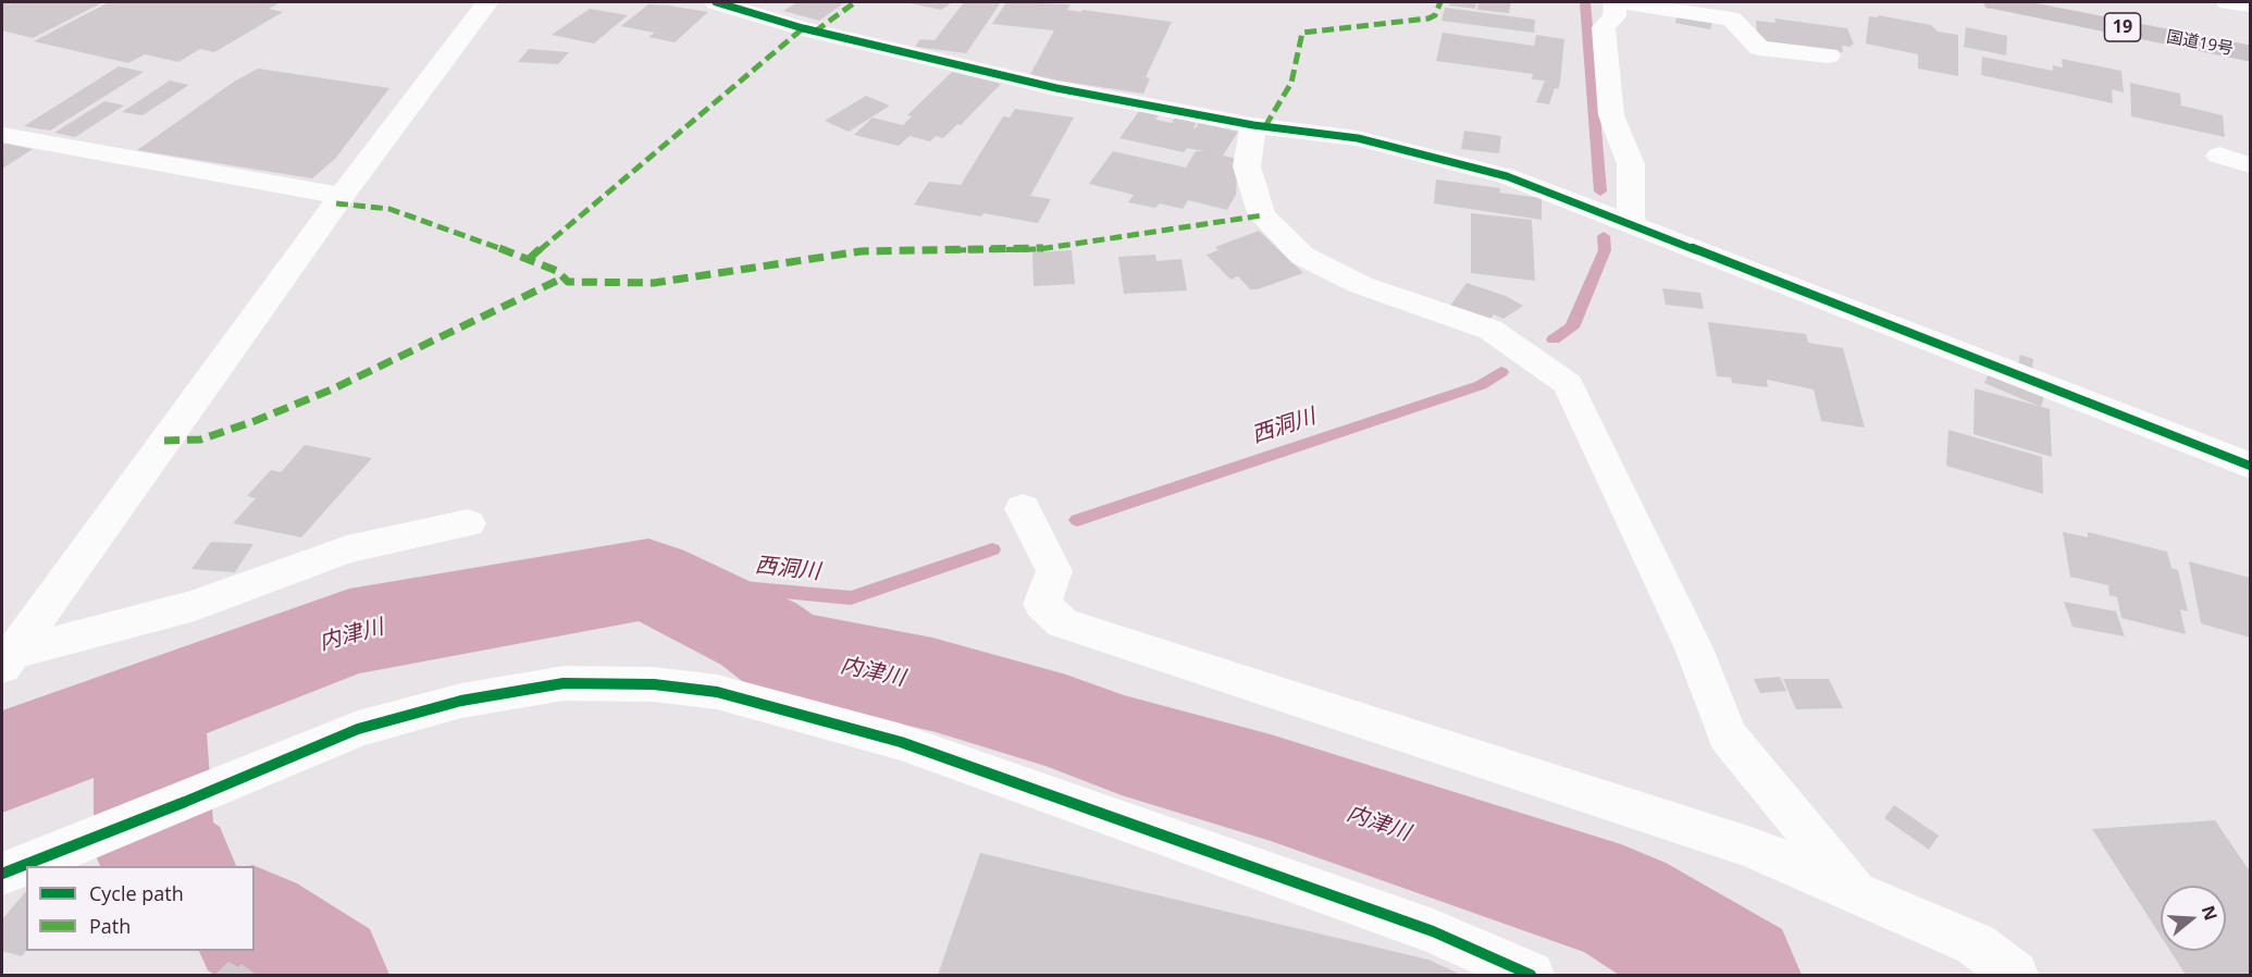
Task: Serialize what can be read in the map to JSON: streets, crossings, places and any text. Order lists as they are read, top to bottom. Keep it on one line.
{"streets":{"highway":["19","国道19号"]},"water":["西洞川","内津川"],"legend":["Cycle path","Path"],"north":"right"}
